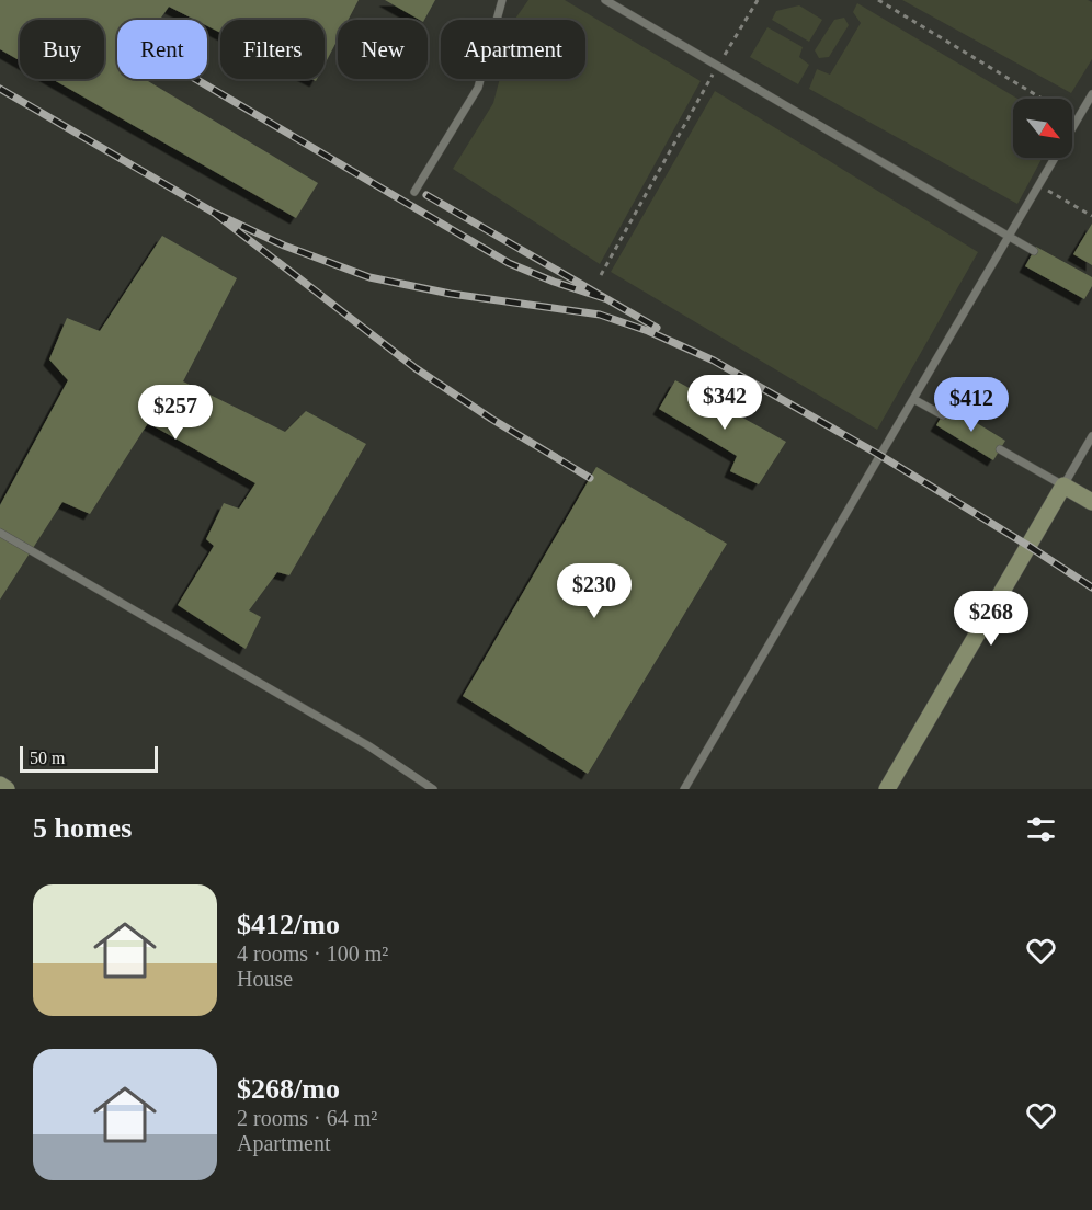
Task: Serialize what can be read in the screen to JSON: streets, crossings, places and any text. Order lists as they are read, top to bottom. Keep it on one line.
{"scale_bar":"50 m","north":"bottom right","page":{"chip":["Buy","Rent","Filters","New","Apartment"],"price":["$342","$412","$257","$230","$268"],"scale":"50 m","heading":"5 homes","list":[{"name":"$412/mo","note":"4 rooms · 100 m² · House"},{"name":"$268/mo","note":"2 rooms · 64 m² · Apartment"}]}}
